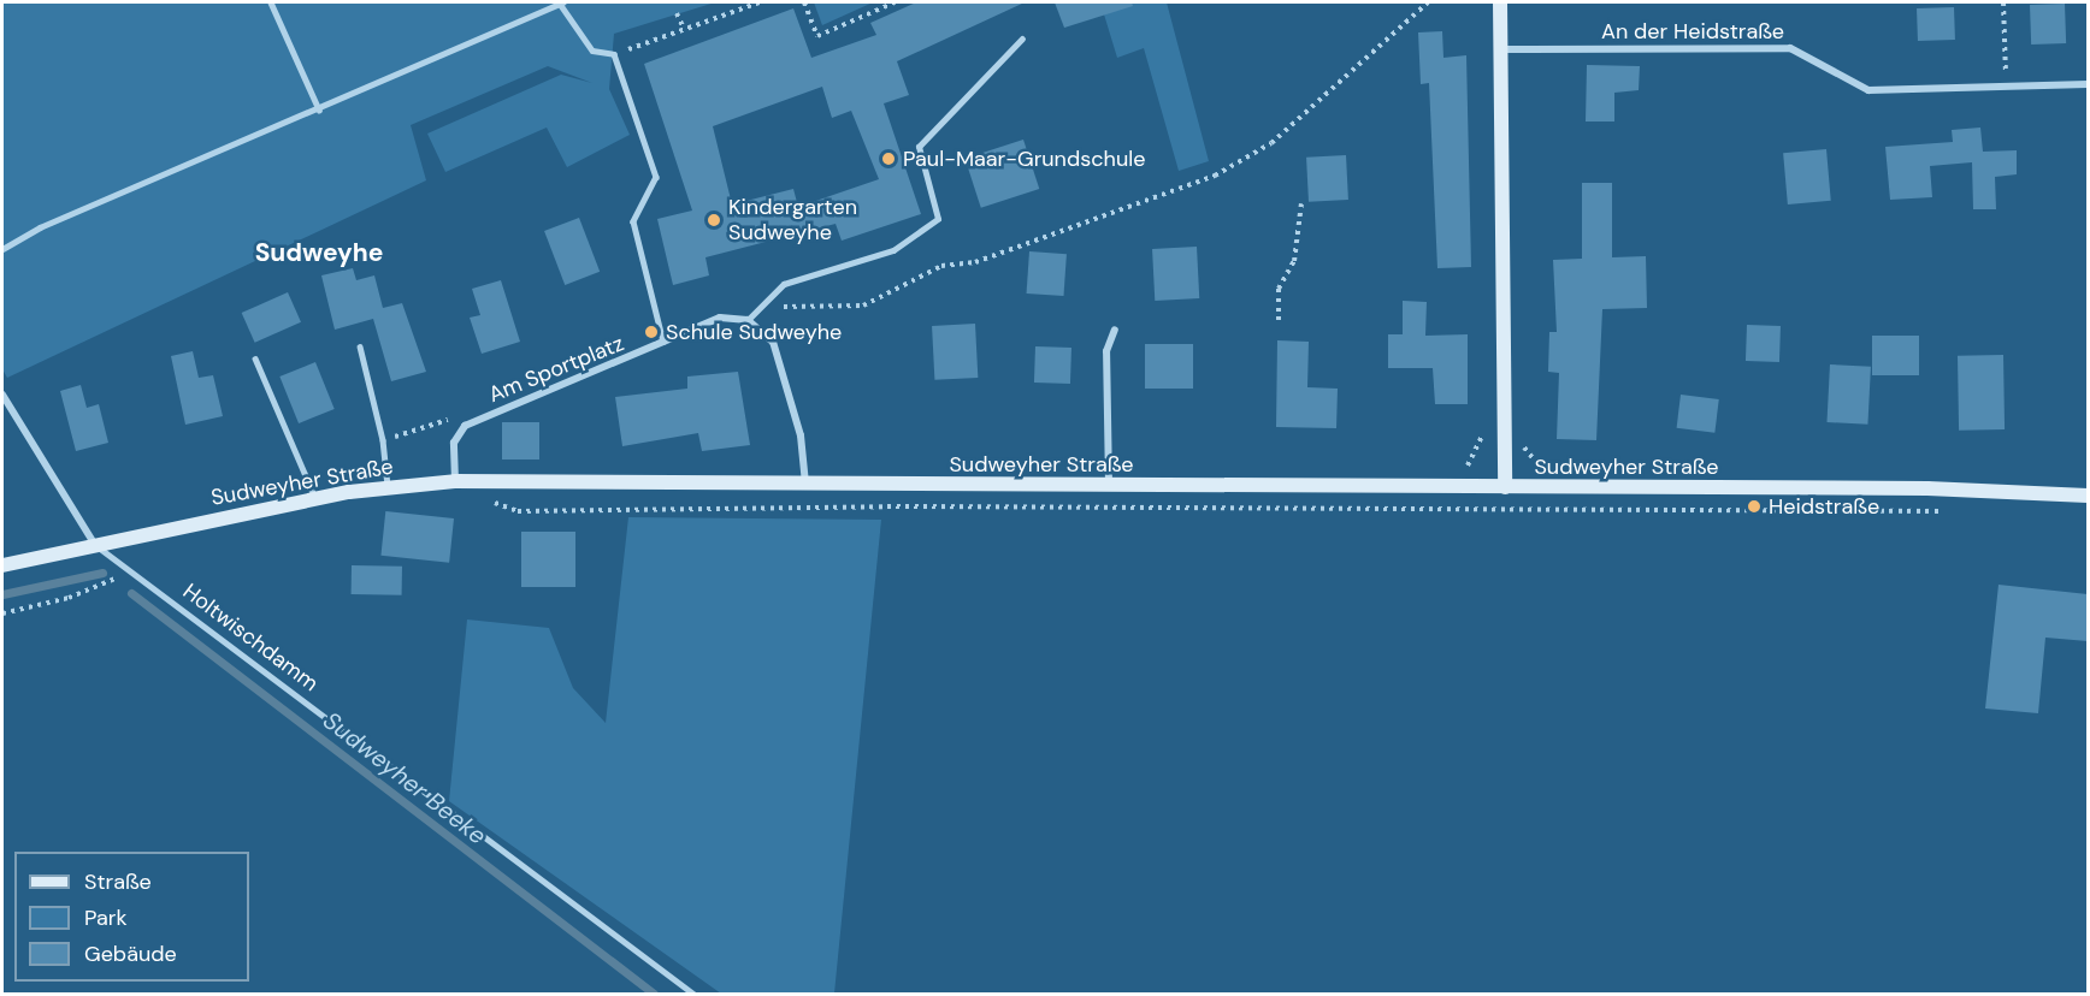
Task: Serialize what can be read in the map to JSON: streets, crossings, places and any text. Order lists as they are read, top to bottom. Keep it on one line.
{"streets":{"main road":["Sudweyher Straße"],"street":["An der Heidstraße","Am Sportplatz"],"lane":["Holtwischdamm"]},"crossings":[["Sudweyher Straße","Holtwischdamm"]],"districts":["Sudweyhe"],"water":["Sudweyher Beeke"],"places":["Paul-Maar-Grundschule","Kindergarten Sudweyhe","Schule Sudweyhe","Heidstraße"],"legend":["Straße","Park","Gebäude"]}
